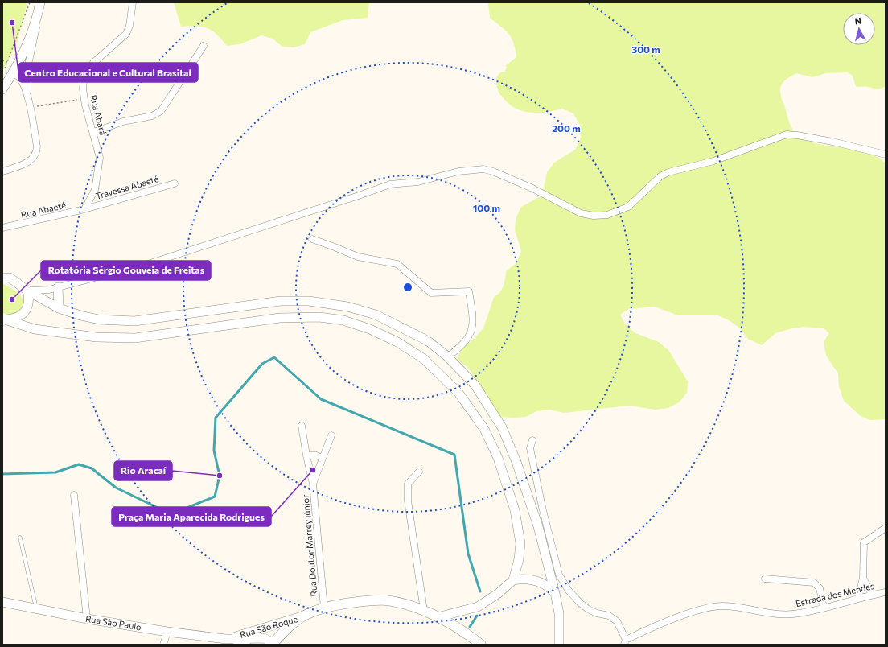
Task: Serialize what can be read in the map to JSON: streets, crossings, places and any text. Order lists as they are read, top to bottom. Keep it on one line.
{"streets":{"main road":["Rua São Paulo","Rua São Roque"],"street":["Rua Abará","Travessa Abaeté","Rua Abaeté","Rua Doutor Marrey Júnior","Estrada dos Mendes"]},"crossings":[["Rua Abará","Travessa Abaeté"],["Rua Abará","Rua Abaeté"],["Travessa Abaeté","Rua Abaeté"],["Rua São Paulo","Rua São Roque"]],"places":["Centro Educacional e Cultural Brasital","Rotatória Sérgio Gouveia de Freitas","Praça Maria Aparecida Rodrigues","Rio Aracaí"],"north":"top","rings":["300 m","200 m","100 m"]}
